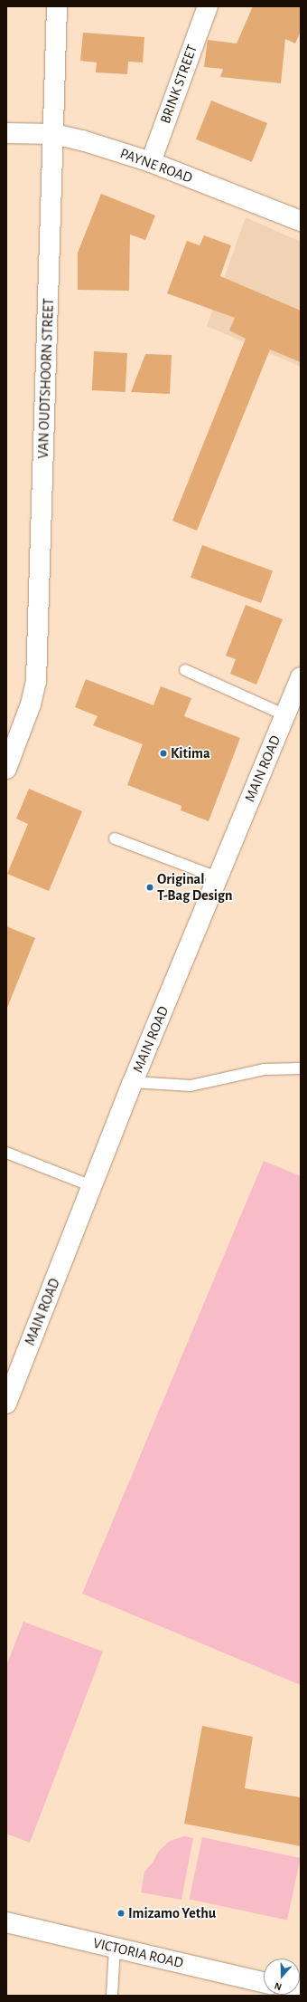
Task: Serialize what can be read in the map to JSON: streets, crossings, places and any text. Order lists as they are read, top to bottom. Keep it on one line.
{"streets":{"street":["BRINK STREET","PAYNE ROAD","VAN OUDTSHOORN STREET","MAIN ROAD","VICTORIA ROAD"]},"crossings":[["BRINK STREET","PAYNE ROAD"],["PAYNE ROAD","VAN OUDTSHOORN STREET"]],"places":["Kitima","Original T-Bag Design","Imizamo Yethu"],"north":"bottom"}
